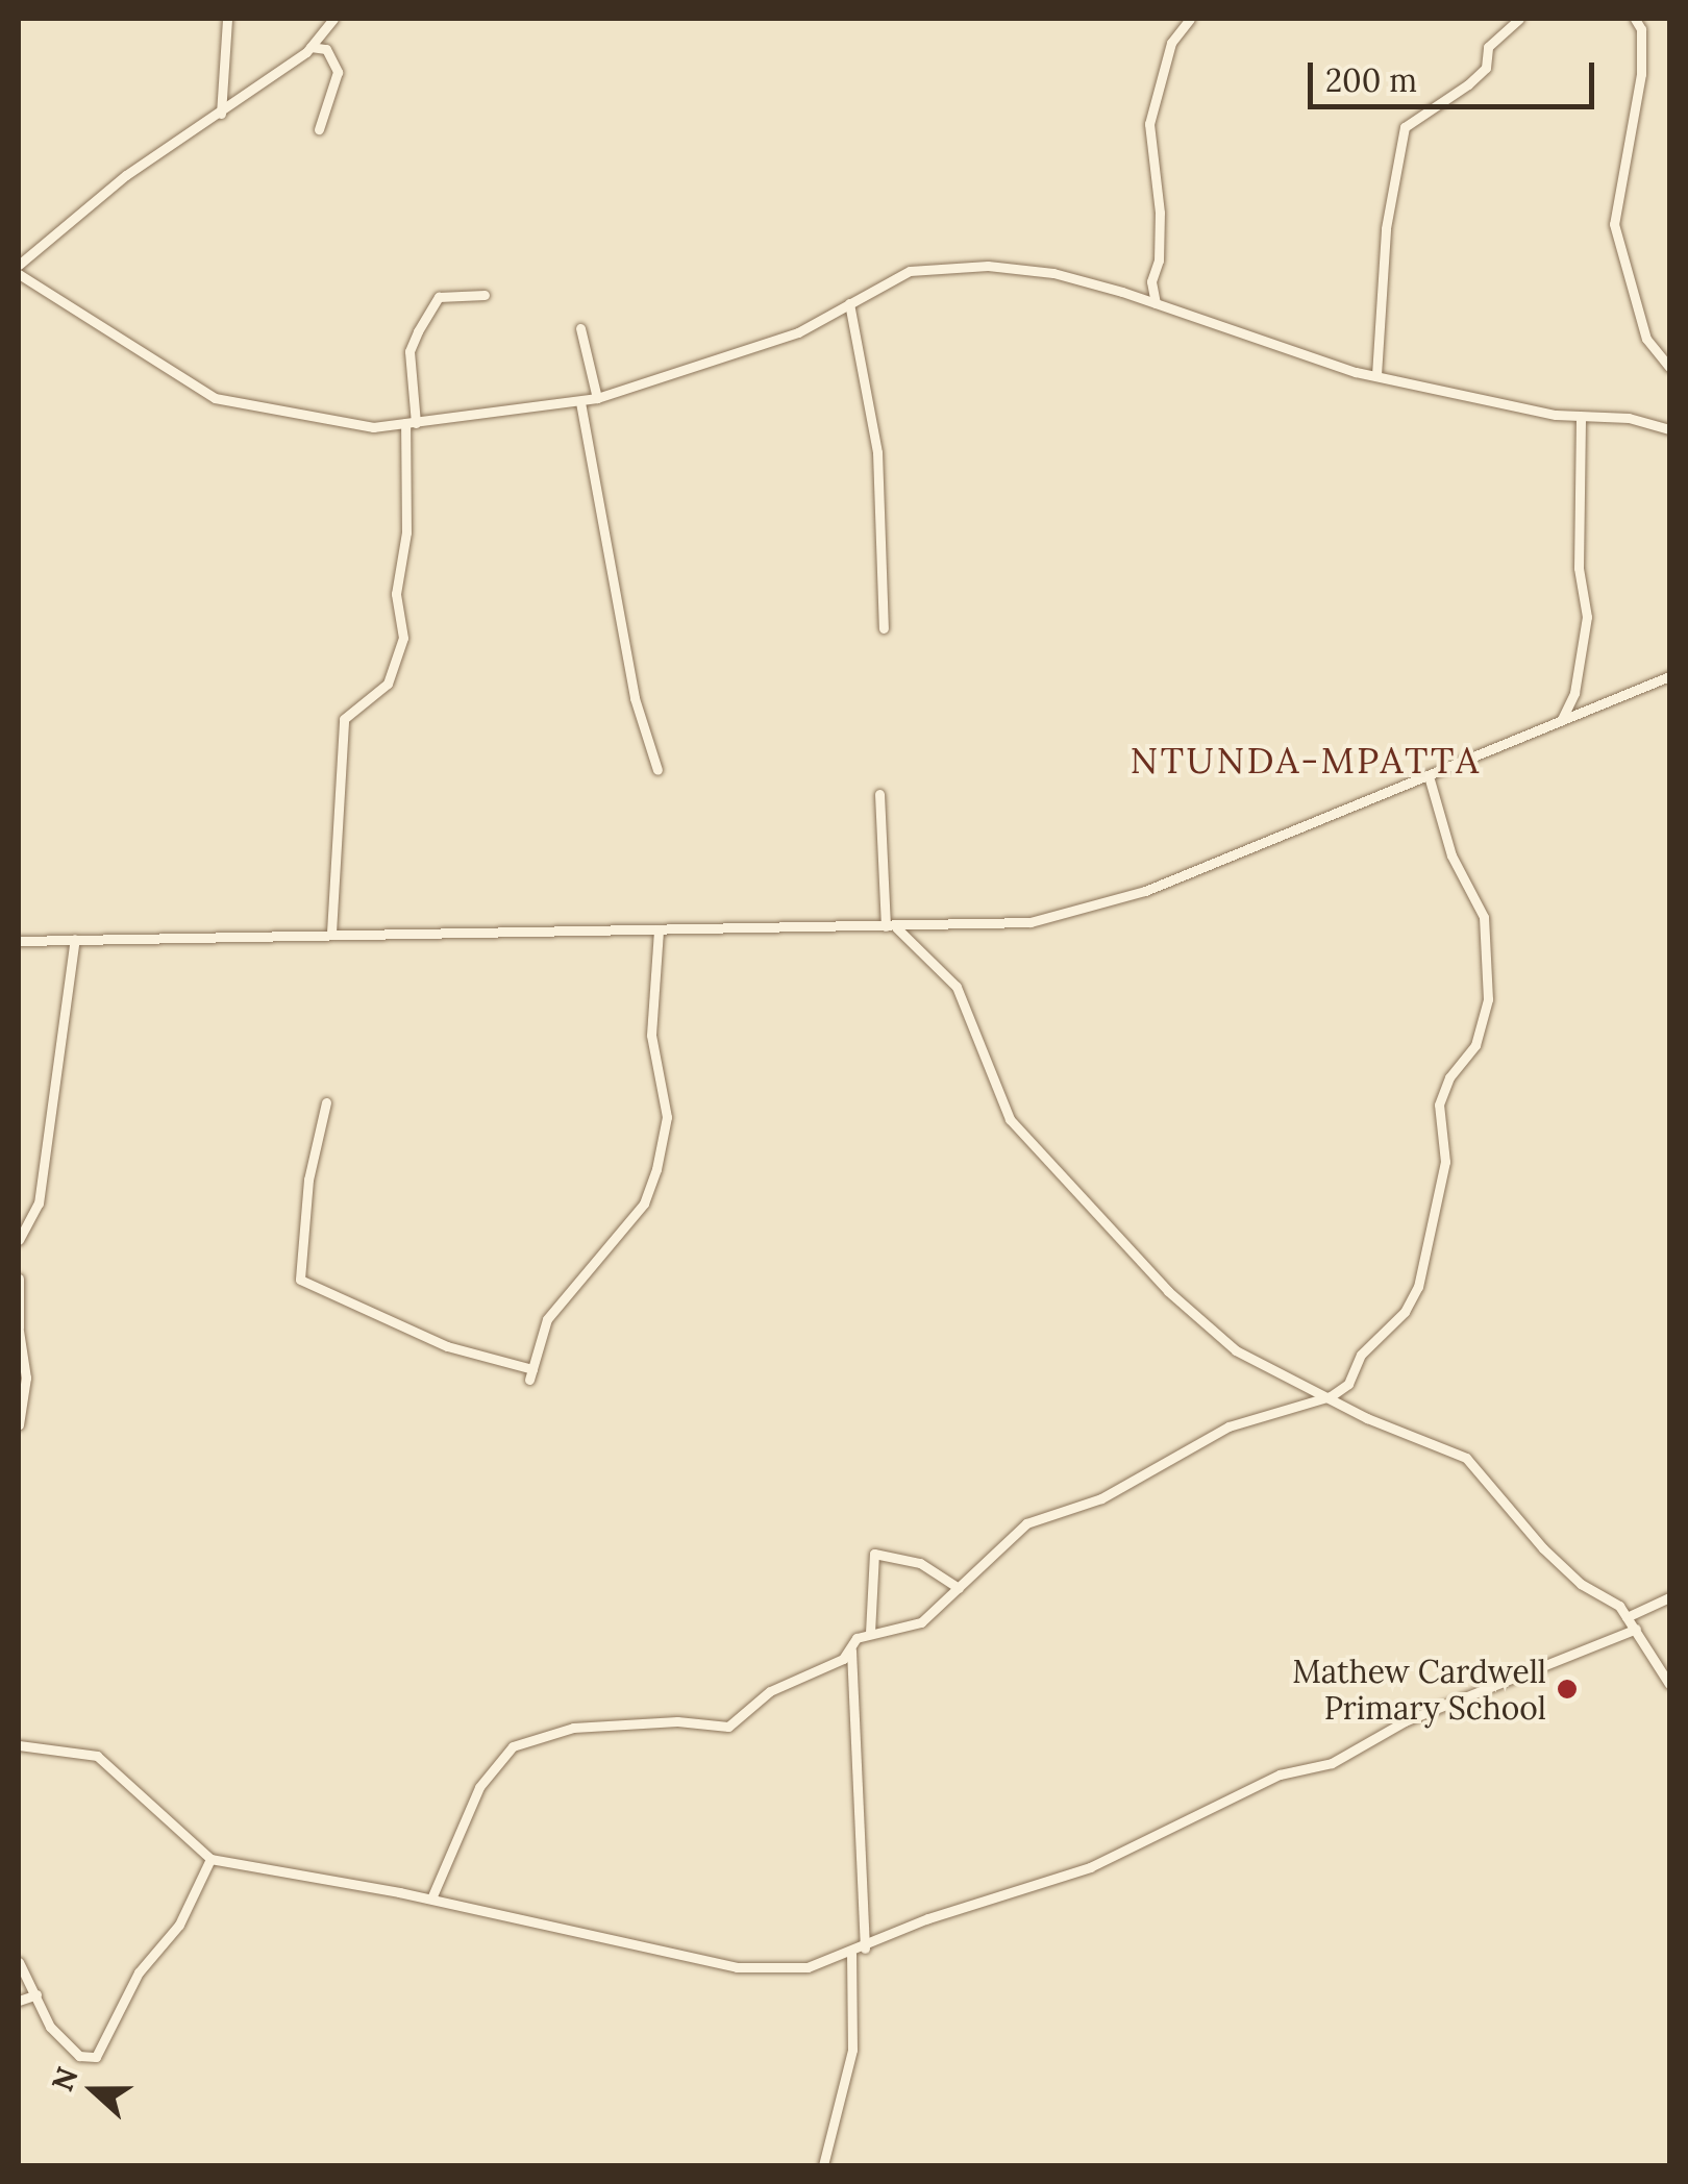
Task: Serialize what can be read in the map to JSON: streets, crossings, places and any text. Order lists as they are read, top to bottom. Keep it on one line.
{"districts":["NTUNDA-MPATTA"],"places":["Mathew Cardwell Primary School"],"scale_bar":"200 m","north":"left"}
